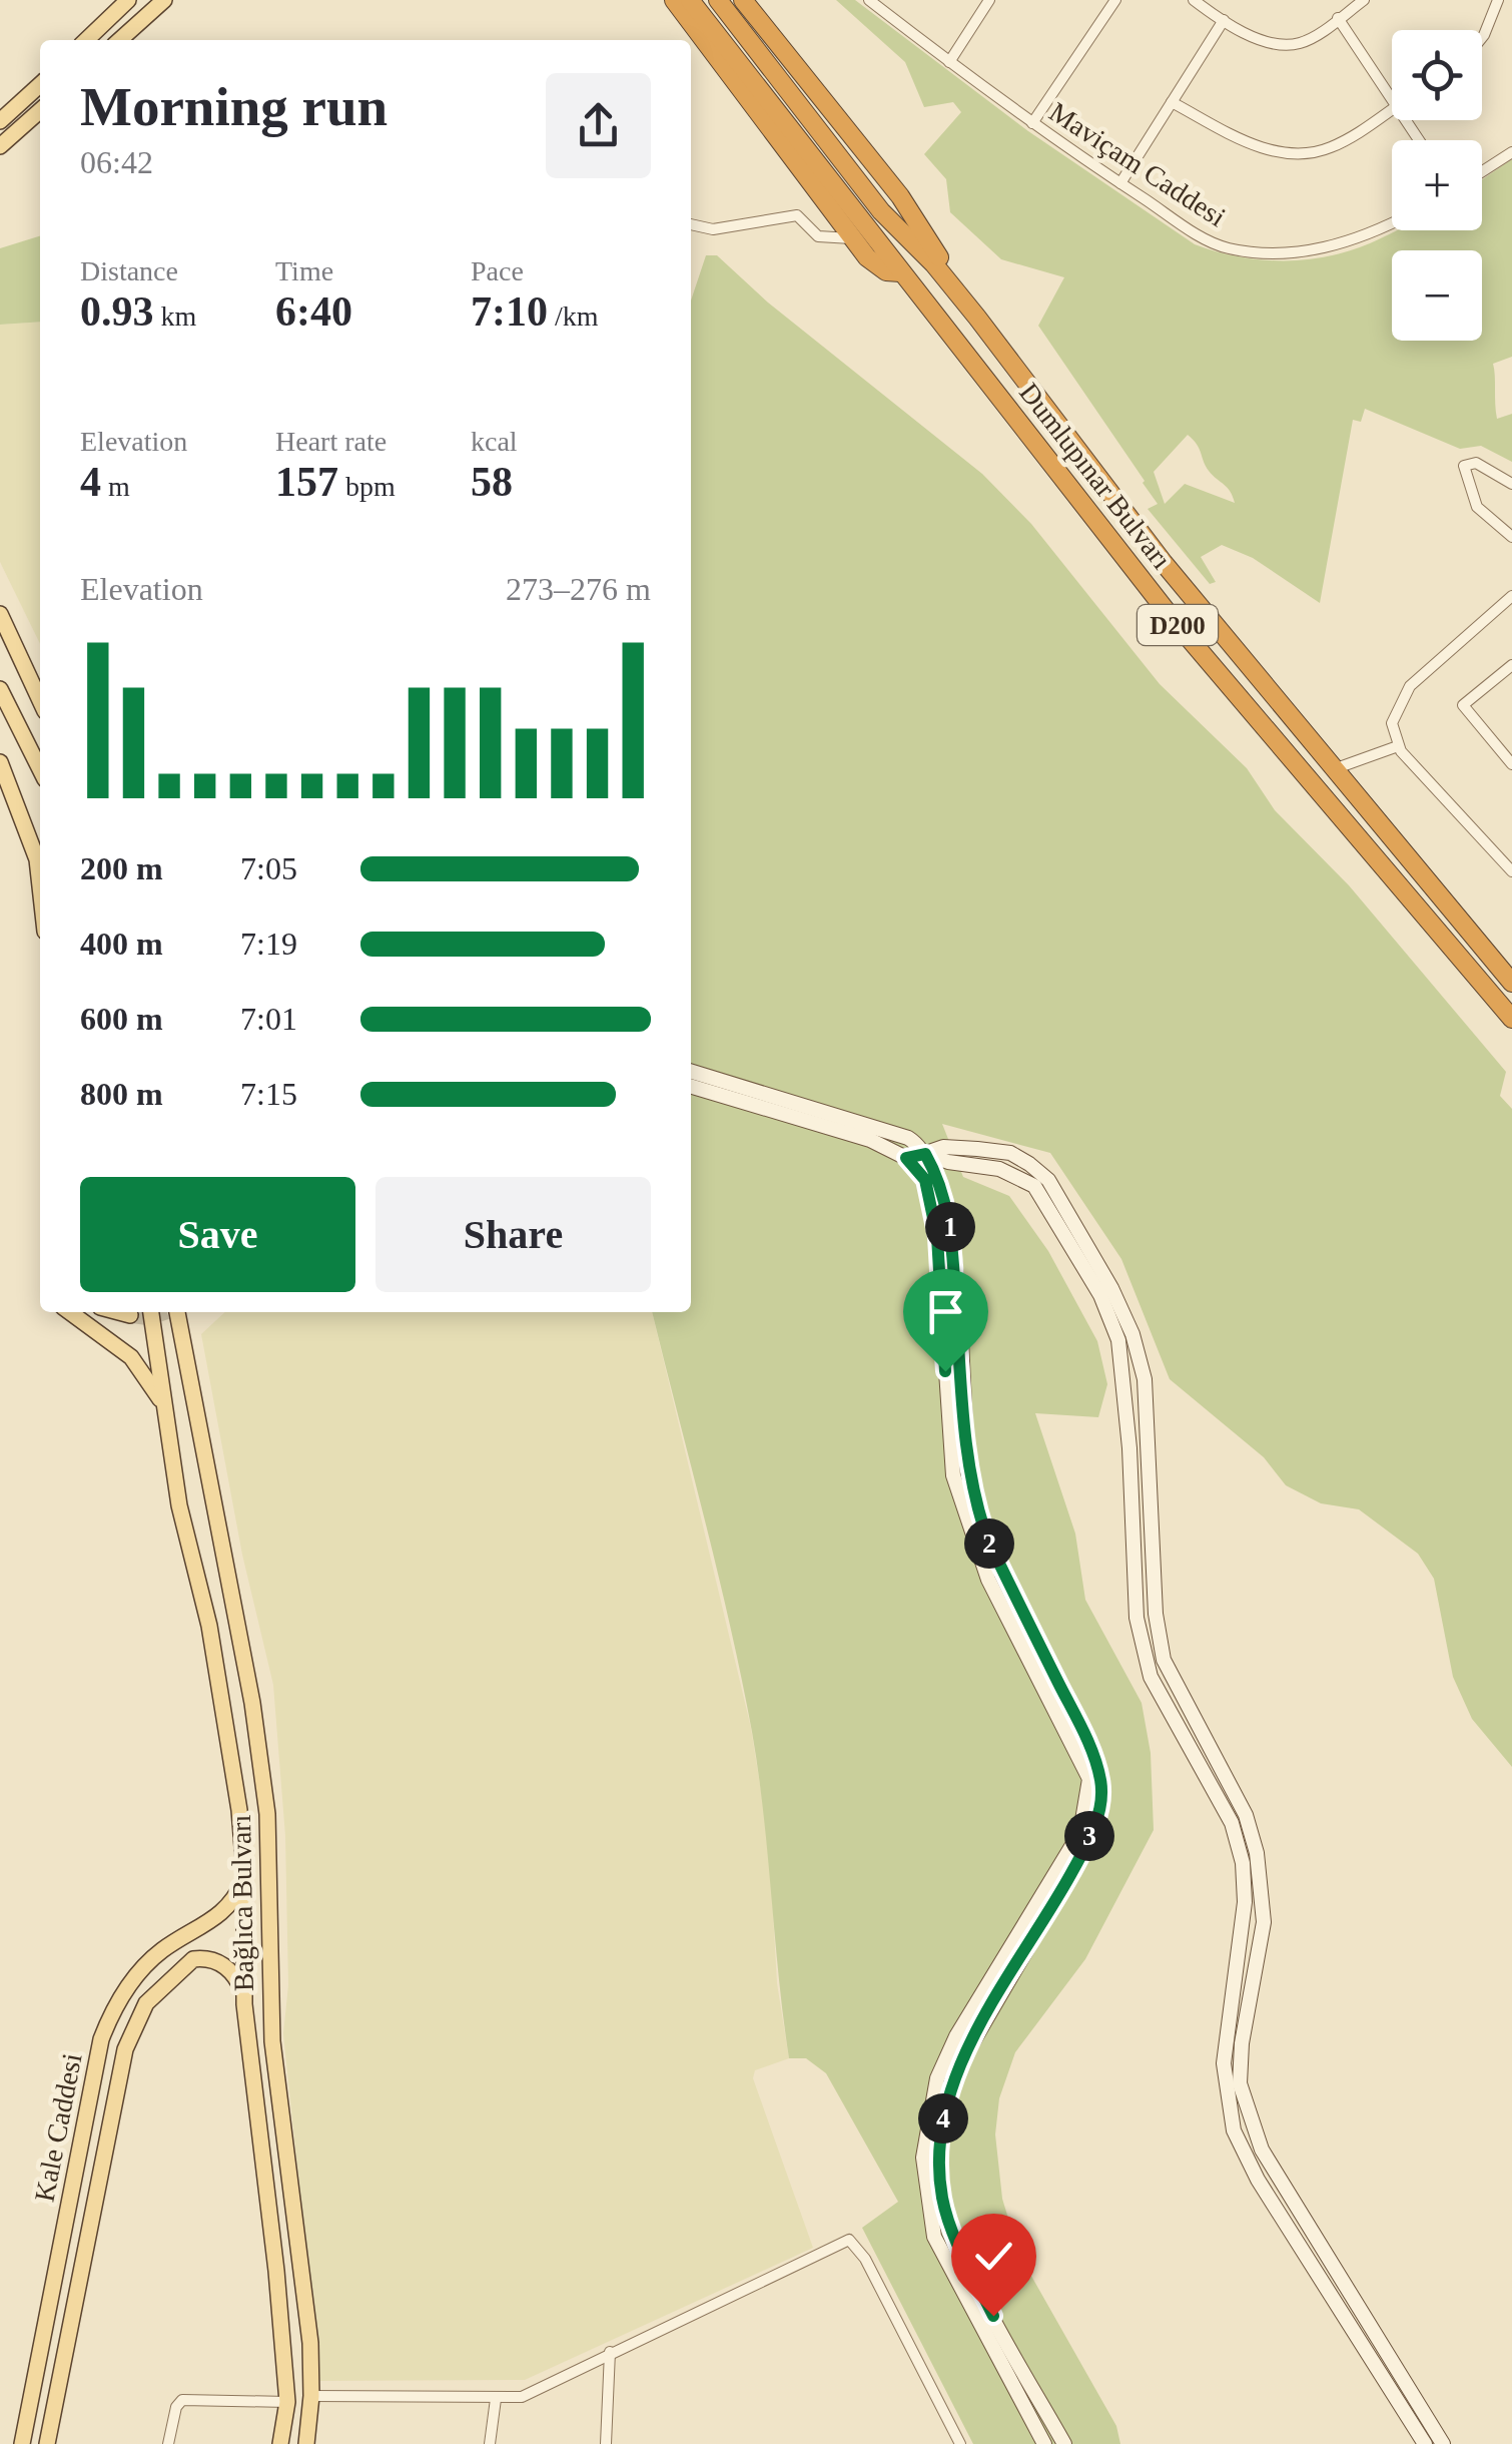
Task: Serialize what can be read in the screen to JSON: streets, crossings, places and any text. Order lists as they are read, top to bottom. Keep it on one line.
{"streets":{"highway":["Dumlupınar Bulvarı","D200"],"main road":["Bağlıca Bulvarı","Kale Caddesi"],"street":["Maviçam Caddesi"]},"crossings":[["Bağlıca Bulvarı","Kale Caddesi"]],"page":{"map_buttons":["+","−"],"heading":["Morning run","06:42"],"stats":[["Distance","0.93 km"],["Time","6:40"],["Pace","7:10 /km"],["Elevation","4 m"],["Heart rate","157 bpm"],["kcal","58"]],"chart":["Elevation","273–276 m"],"list":[{"name":"200 m","note":"7:05"},{"name":"400 m","note":"7:19"},{"name":"600 m","note":"7:01"},{"name":"800 m","note":"7:15"}],"buttons":["Save","Share"],"pins":["1","2","3","4"]}}
